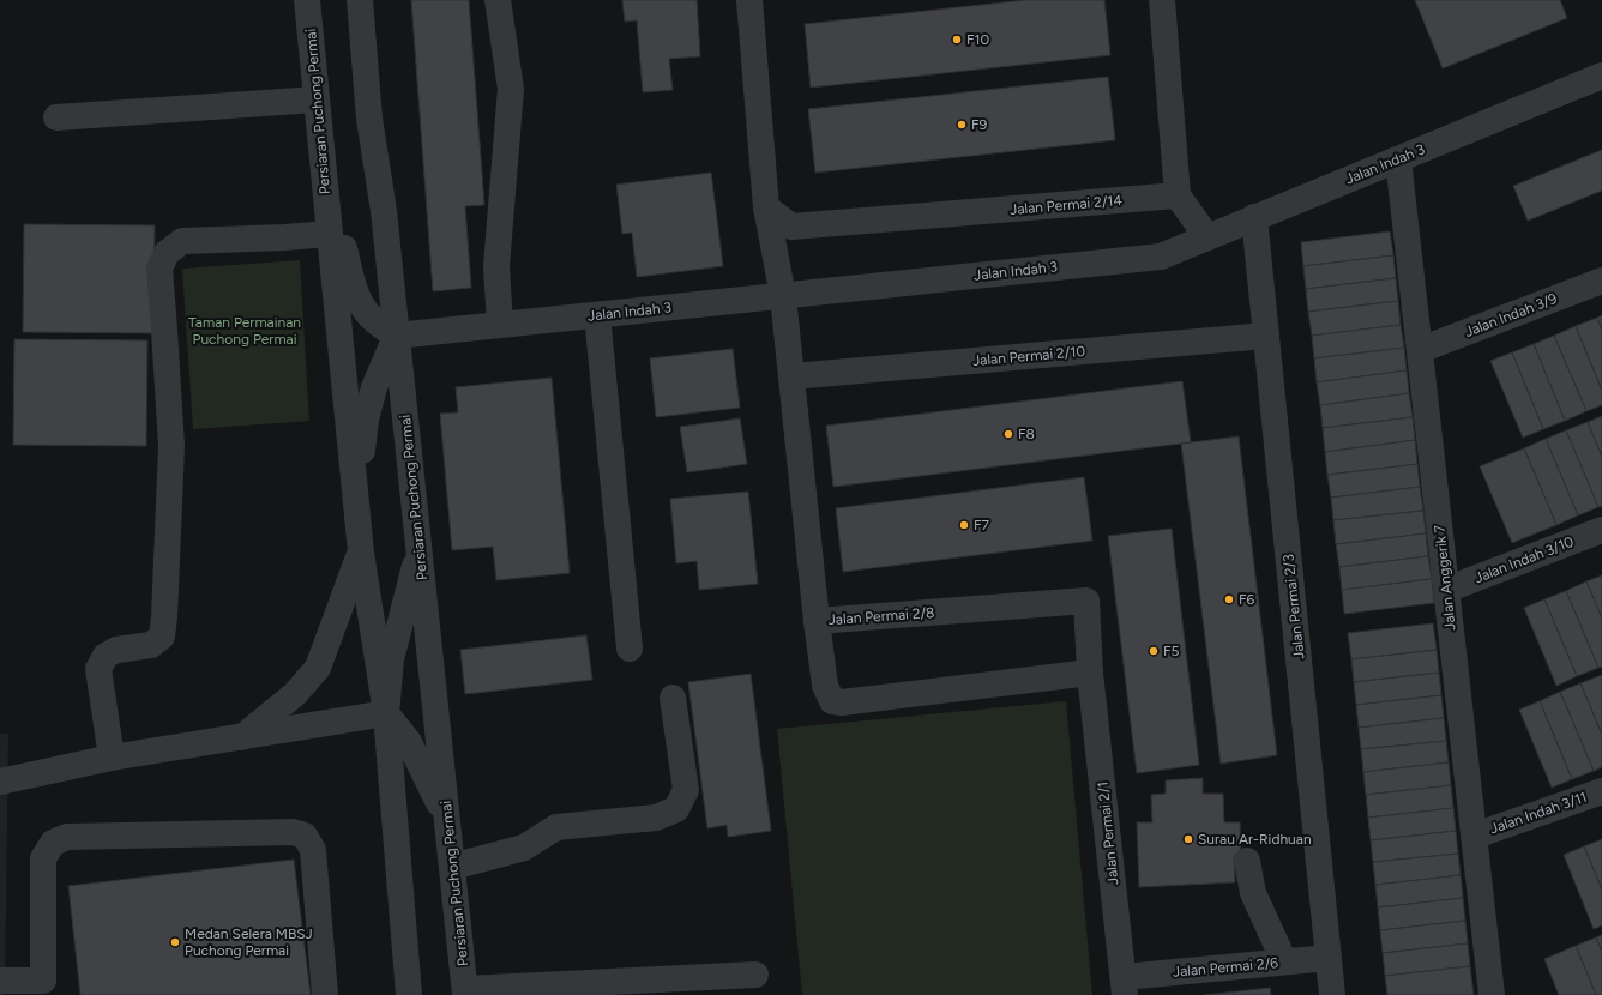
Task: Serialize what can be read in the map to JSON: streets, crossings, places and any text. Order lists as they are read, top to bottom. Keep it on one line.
{"streets":{"street":["Persiaran Puchong Permai","Jalan Indah 3","Jalan Permai 2/14","Jalan Indah 3/9","Jalan Permai 2/10","Jalan Indah 3/10","Jalan Anggerik 7","Jalan Permai 2/3","Jalan Permai 2/8","Jalan Indah 3/11","Jalan Permai 2/1","Jalan Permai 2/6"]},"crossings":[["Persiaran Puchong Permai","Jalan Indah 3"],["Jalan Indah 3","Jalan Anggerik 7"],["Jalan Indah 3","Jalan Permai 2/3"],["Jalan Indah 3","Jalan Permai 2/8"],["Jalan Indah 3/9","Jalan Anggerik 7"],["Jalan Permai 2/10","Jalan Permai 2/3"],["Jalan Permai 2/10","Jalan Permai 2/8"],["Jalan Indah 3/10","Jalan Anggerik 7"],["Jalan Anggerik 7","Jalan Indah 3/11"],["Jalan Permai 2/3","Jalan Permai 2/6"],["Jalan Permai 2/8","Jalan Permai 2/1"],["Jalan Permai 2/1","Jalan Permai 2/6"]],"parks":["Taman Permainan Puchong Permai"],"places":["F10","F9","F8","F7","F6","F5","Surau Ar-Ridhuan","Medan Selera MBSJ Puchong Permai"]}
